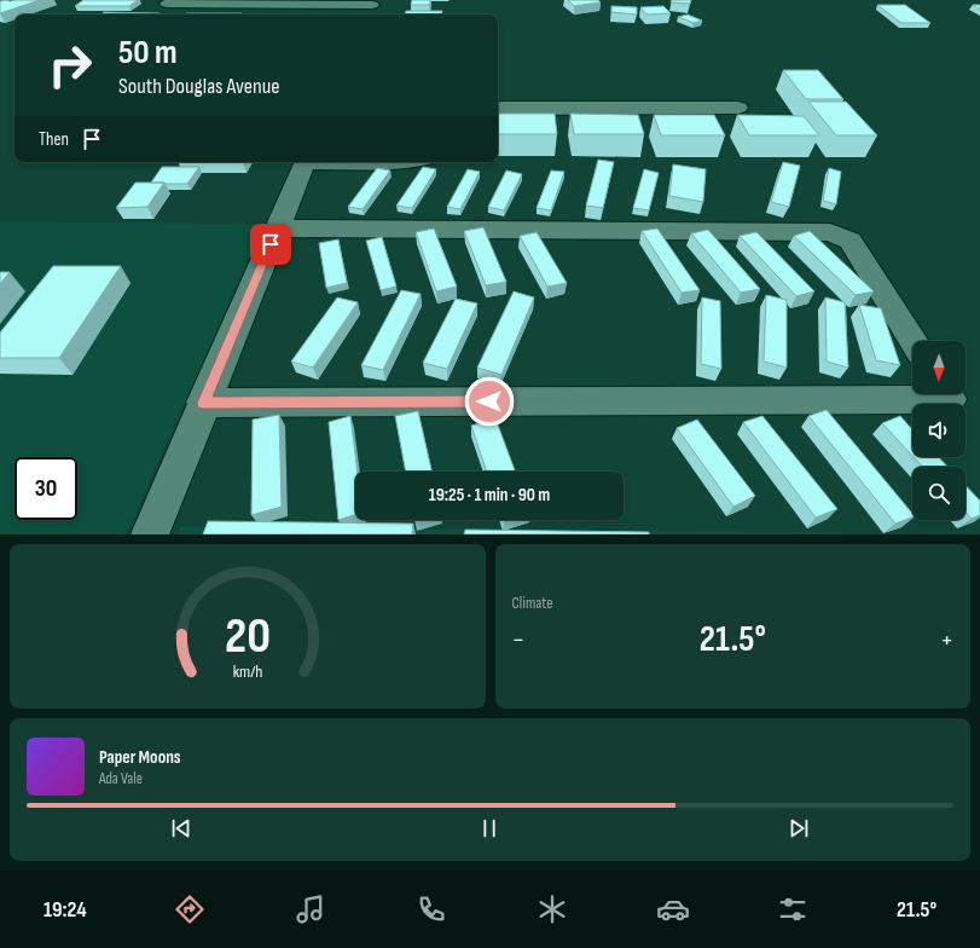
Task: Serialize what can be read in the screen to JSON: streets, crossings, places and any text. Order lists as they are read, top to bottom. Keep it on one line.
{"north":"bottom","page":{"turn":["50 m","South Douglas Avenue"],"then":"Then","limit":"30","trip":"19:25 · 1 min · 90 m","tile":"Climate","heat":["−","21.5°","+"],"song":["Paper Moons","Ada Vale"],"tabs":["19:24","21.5°"],"gauge":["20","km/h"]}}
